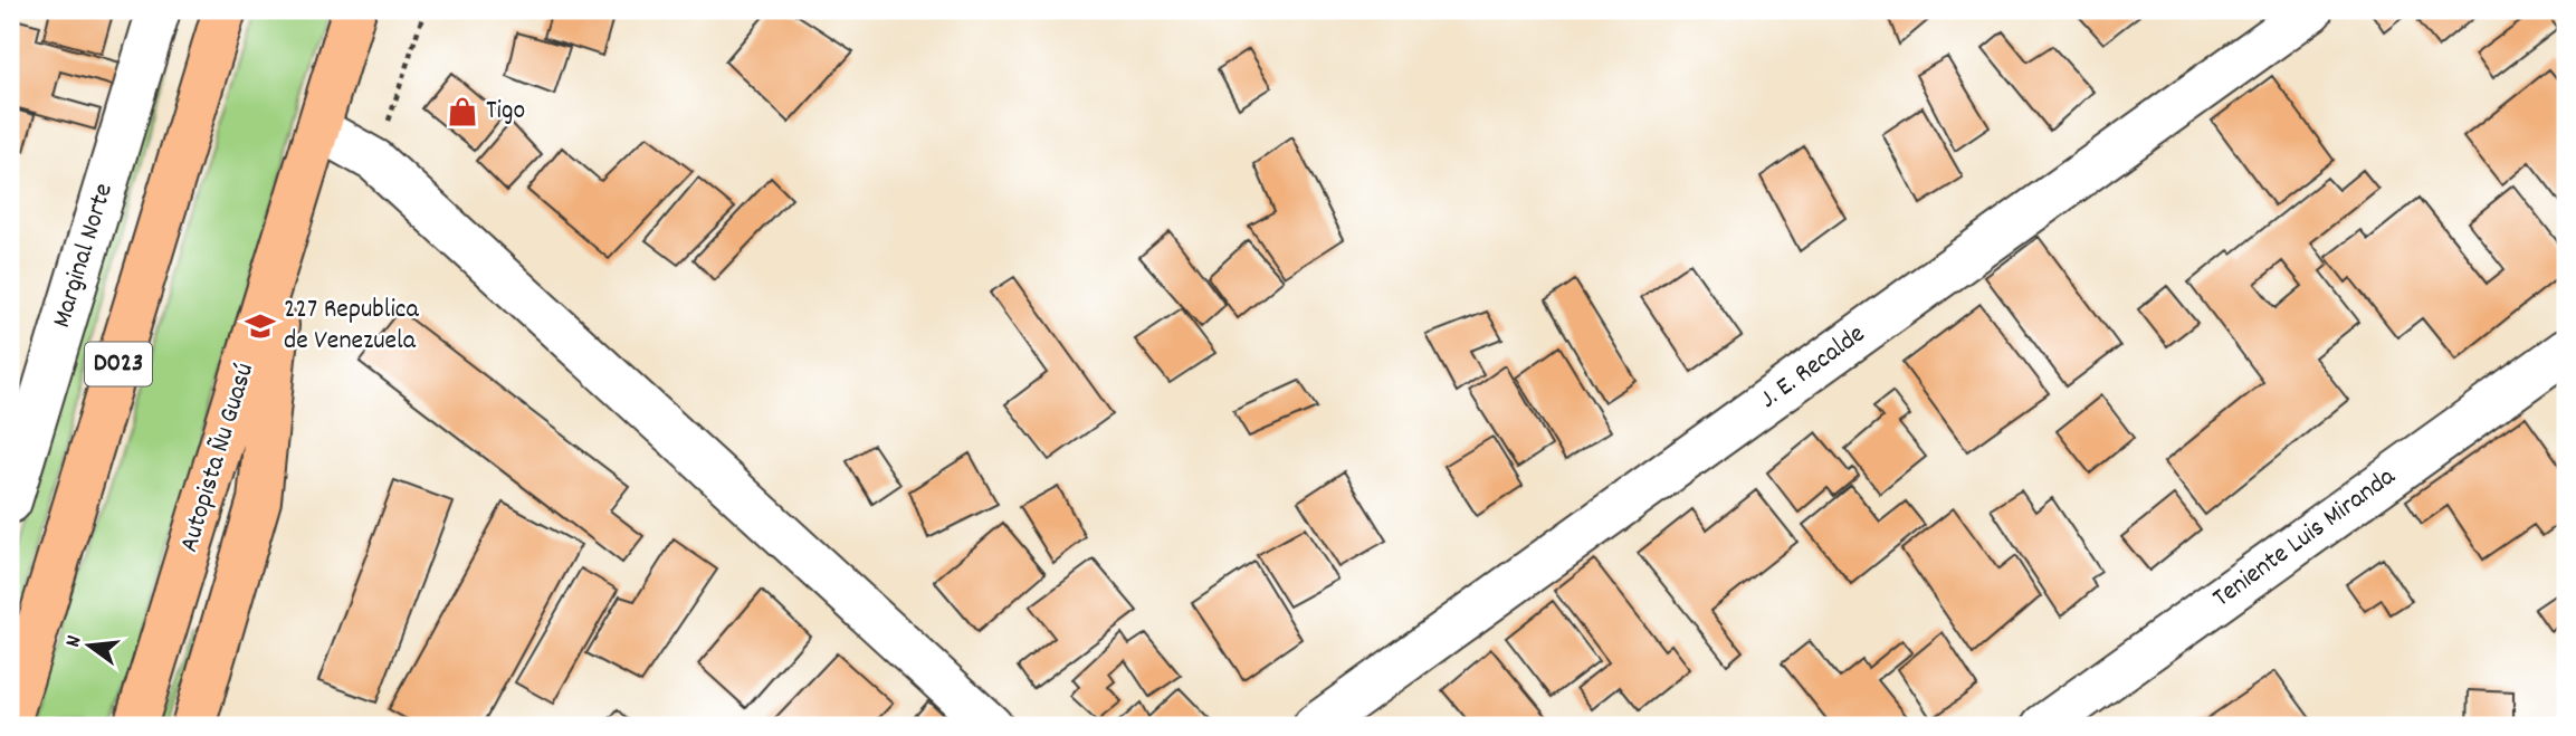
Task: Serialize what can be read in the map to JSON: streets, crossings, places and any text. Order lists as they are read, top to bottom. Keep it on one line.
{"streets":{"highway":["D023","Autopista Ñu Guasú"],"street":["Marginal Norte","J. E. Recalde","Teniente Luis Miranda"]},"places":{"shop":["Tigo"],"school or university":["227 Republica de Venezuela"]},"north":"left"}
